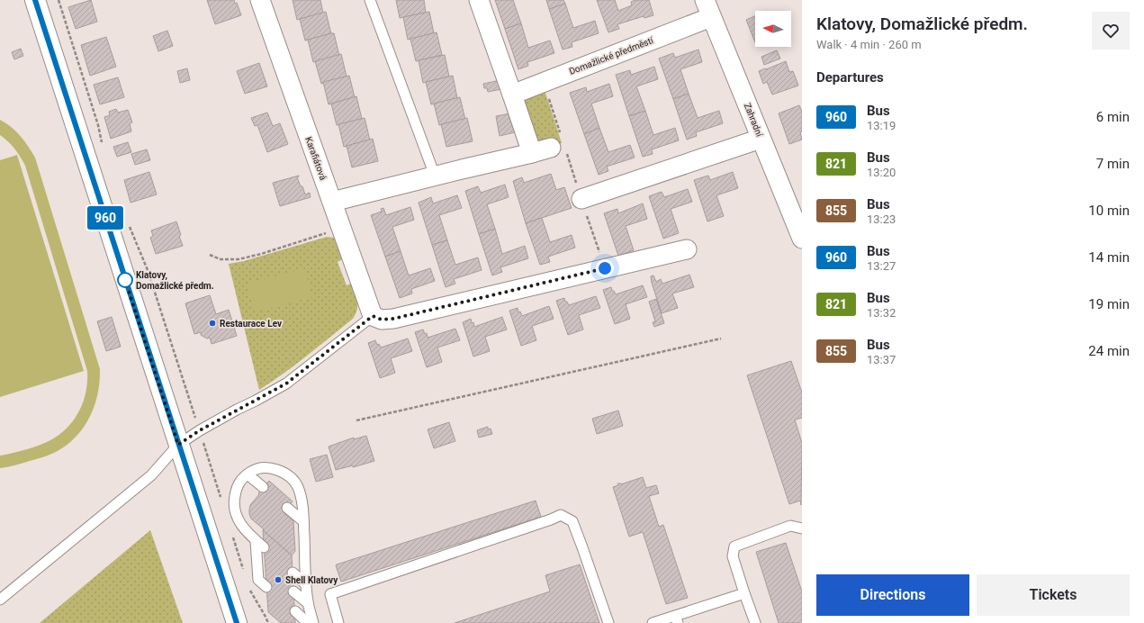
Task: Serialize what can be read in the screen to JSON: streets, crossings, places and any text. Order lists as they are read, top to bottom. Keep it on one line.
{"streets":{"street":["Domažlické předměstí","Zahradní","Karafiátová"]},"crossings":[["Domažlické předměstí","Zahradní"]],"places":["Klatovy, Domažlické předm.","Restaurace Lev","Shell Klatovy"],"lines":["bus line 960"],"north":"left","page":{"on_map":"960","heading":[["Klatovy, Domažlické předm.","Walk · 4 min · 260 m"],"Departures"],"list":[{"mark":"960","name":"Bus","note":"13:19","value":"6 min"},{"mark":"821","name":"Bus","note":"13:20","value":"7 min"},{"mark":"855","name":"Bus","note":"13:23","value":"10 min"},{"mark":"960","name":"Bus","note":"13:27","value":"14 min"},{"mark":"821","name":"Bus","note":"13:32","value":"19 min"},{"mark":"855","name":"Bus","note":"13:37","value":"24 min"}],"buttons":["Directions","Tickets"]}}
